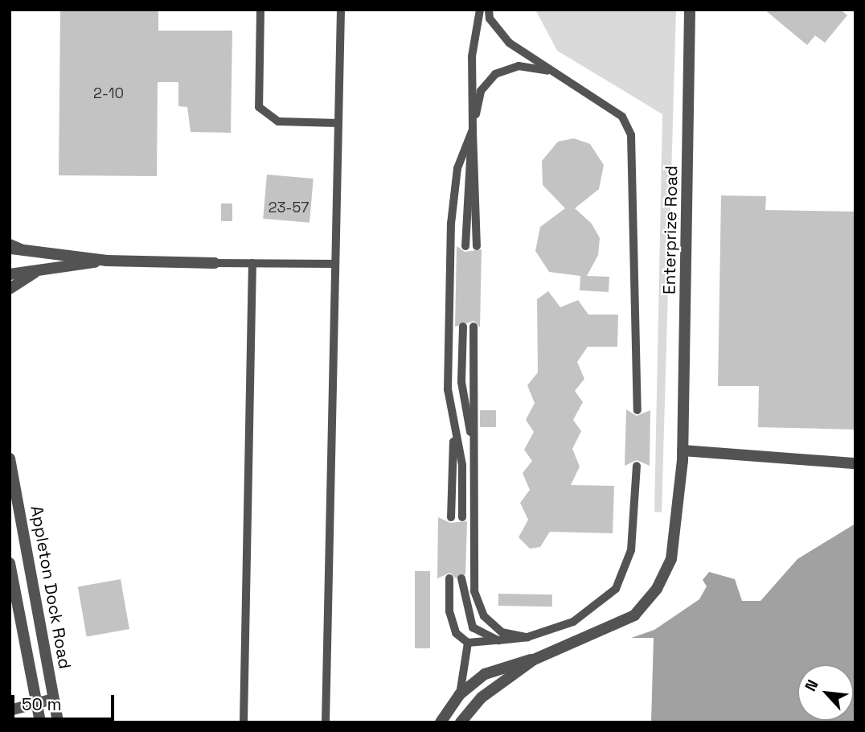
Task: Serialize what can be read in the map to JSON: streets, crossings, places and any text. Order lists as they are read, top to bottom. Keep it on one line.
{"streets":{"street":["Enterprize Road","Appleton Dock Road"]},"house_numbers":["2-10","23-57"],"scale_bar":"50 m","north":"top left"}
